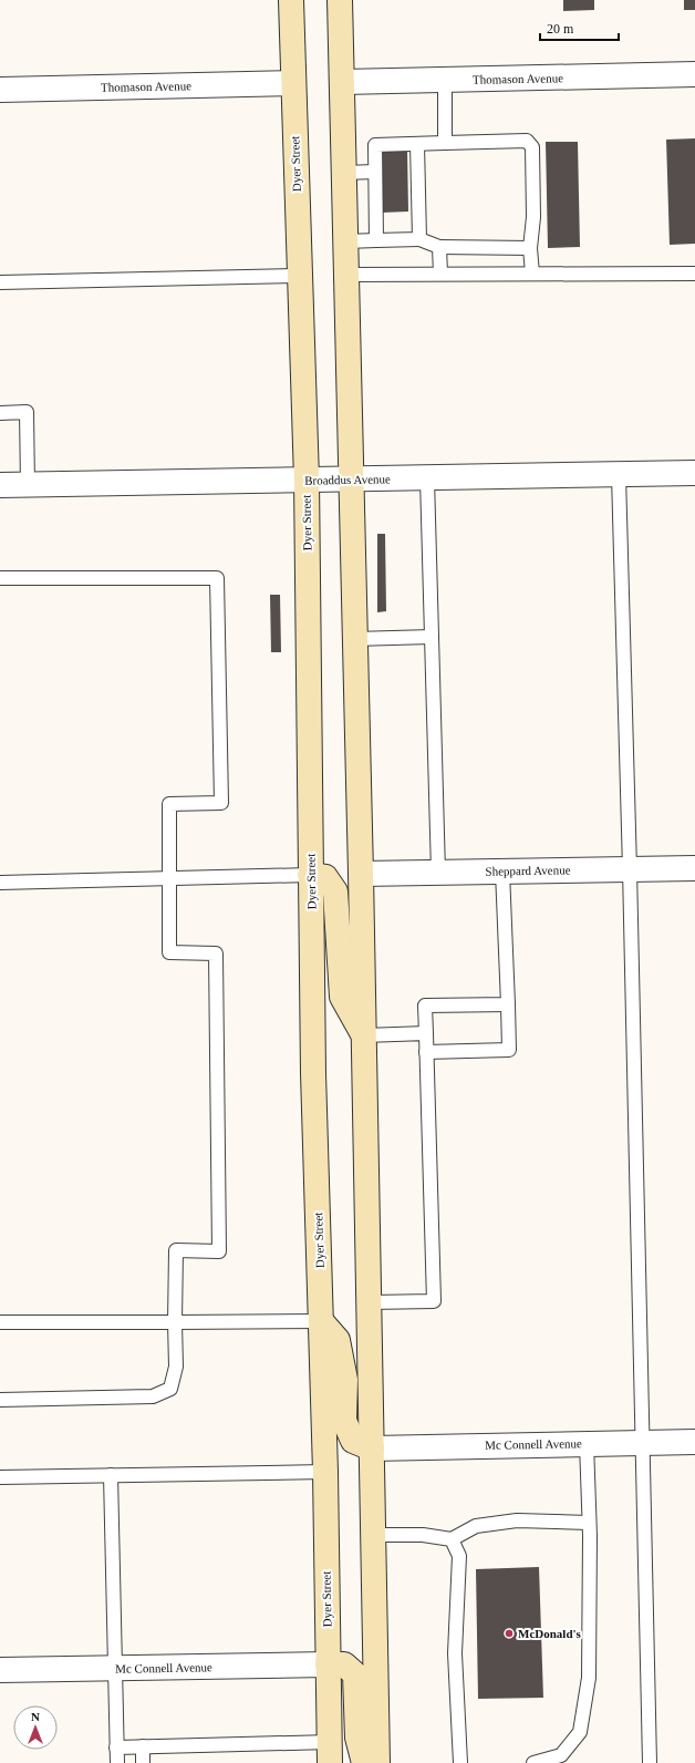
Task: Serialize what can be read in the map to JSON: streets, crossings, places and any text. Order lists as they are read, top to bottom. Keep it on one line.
{"streets":{"main road":["Dyer Street"],"street":["Thomason Avenue","Broaddus Avenue","Sheppard Avenue","Mc Connell Avenue"]},"crossings":[["Thomason Avenue","Dyer Street"],["Dyer Street","Broaddus Avenue"],["Dyer Street","Mc Connell Avenue"]],"places":["McDonald's"],"scale_bar":"20 m","north":"top"}
